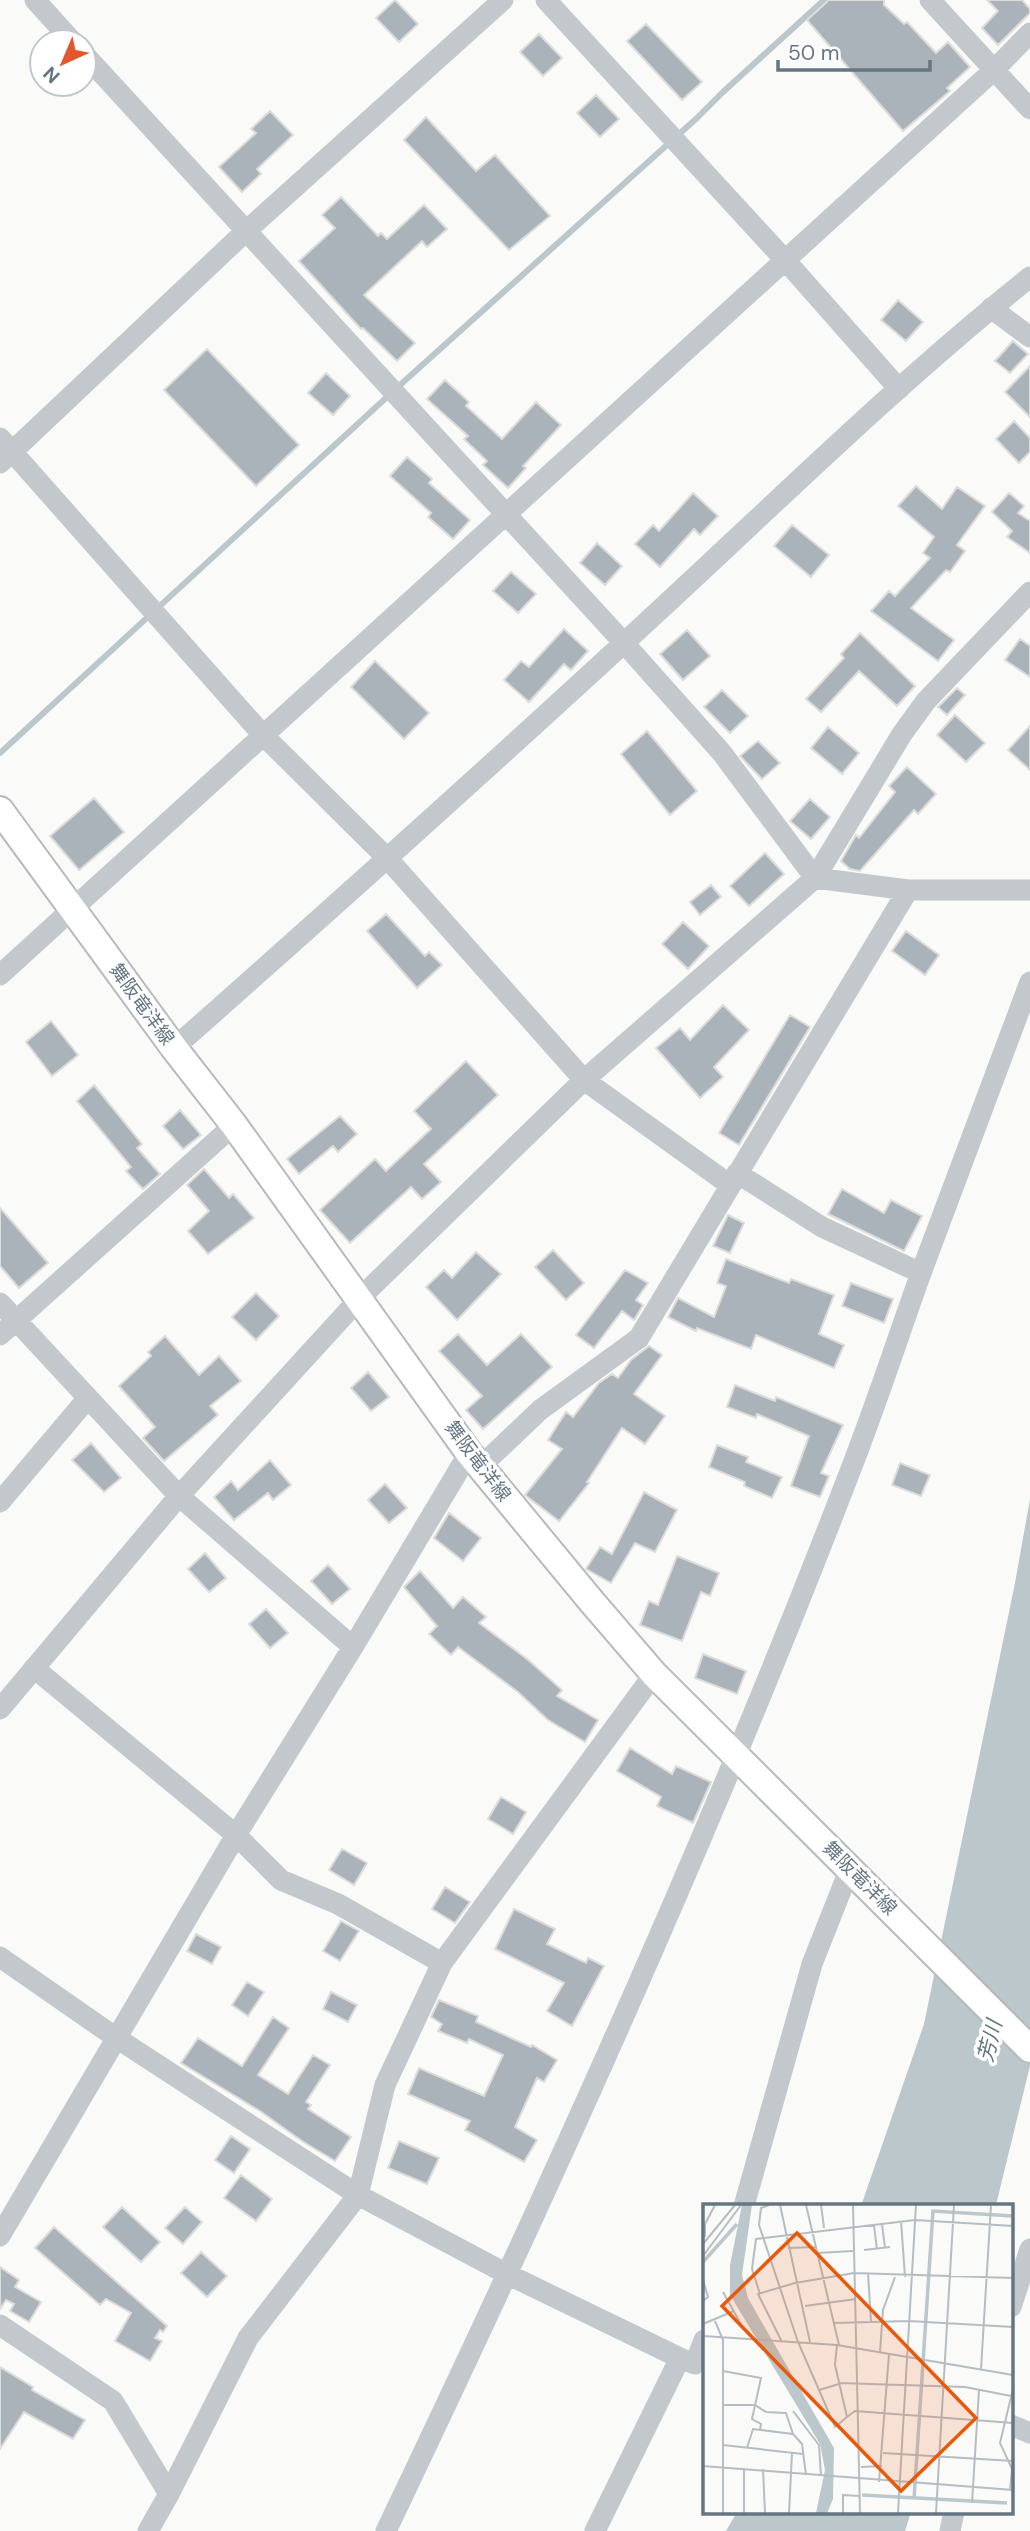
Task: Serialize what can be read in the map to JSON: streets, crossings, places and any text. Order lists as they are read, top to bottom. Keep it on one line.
{"streets":{"main road":["舞阪竜洋線"]},"water":["芳川"],"scale_bar":"50 m","north":"bottom left"}
